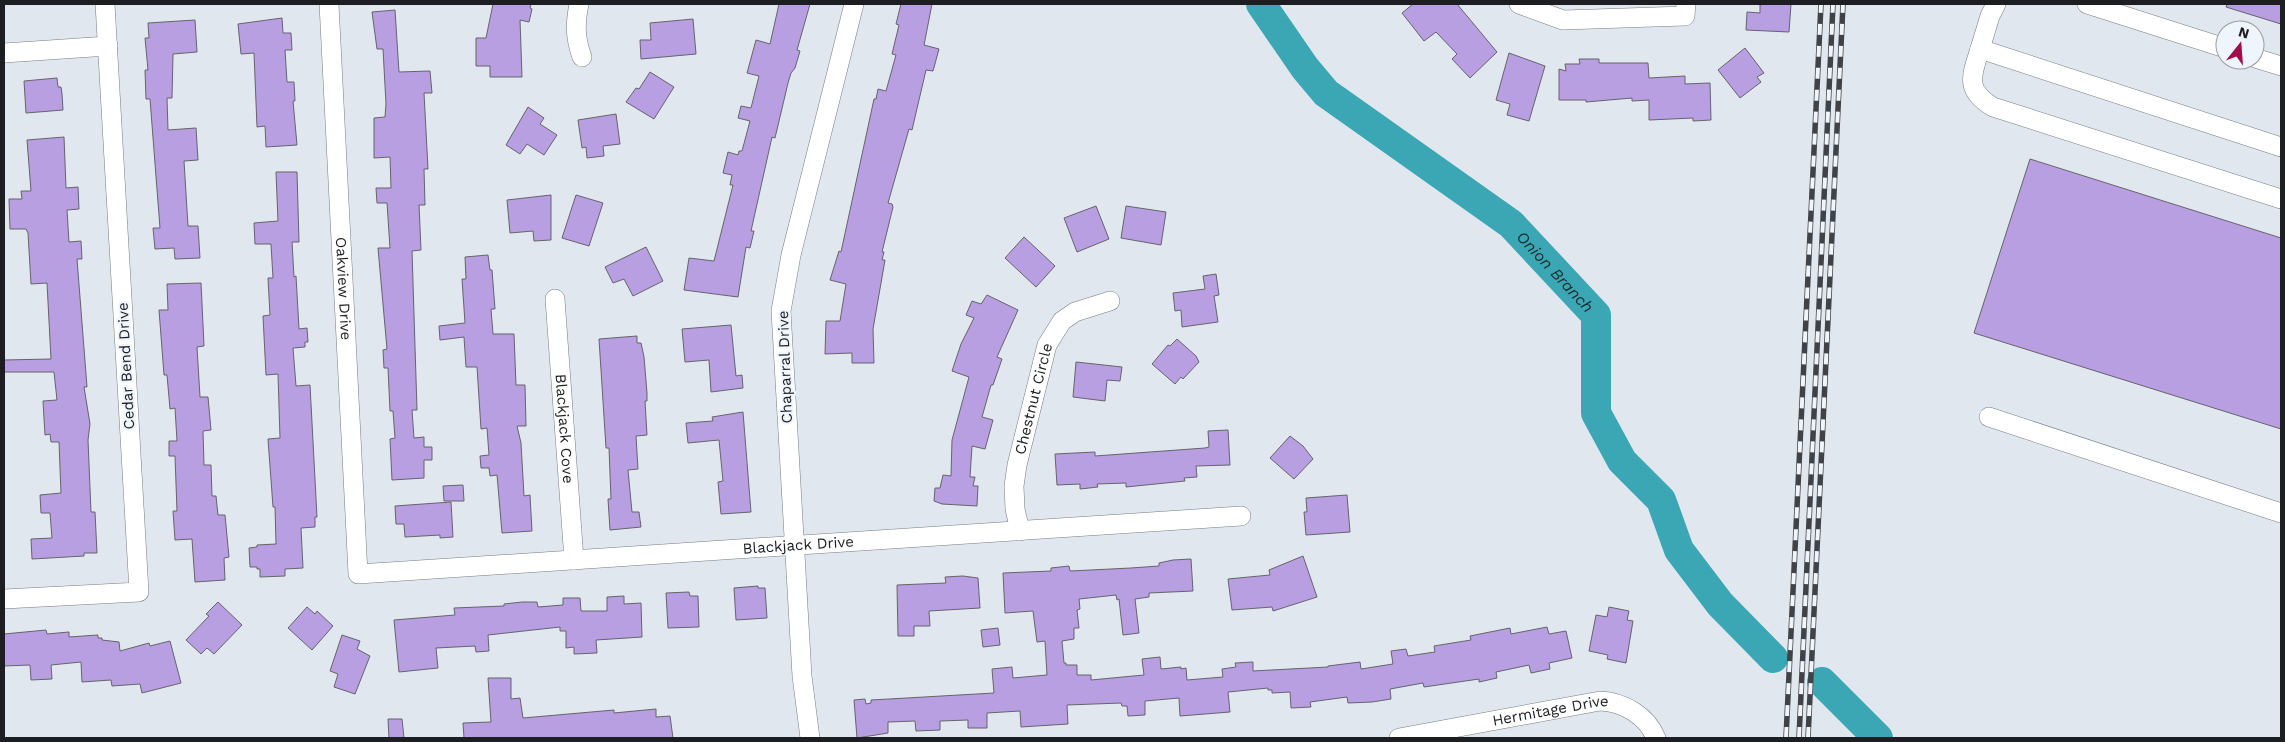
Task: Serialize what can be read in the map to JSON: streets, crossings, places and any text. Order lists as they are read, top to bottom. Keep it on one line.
{"streets":{"street":["Oakview Drive","Cedar Bend Drive","Chaparral Drive","Chestnut Circle","Blackjack Cove","Blackjack Drive","Hermitage Drive"]},"crossings":[["Oakview Drive","Blackjack Drive"],["Chaparral Drive","Blackjack Drive"],["Chestnut Circle","Blackjack Drive"],["Blackjack Cove","Blackjack Drive"]],"water":["Onion Branch"],"north":"top"}
